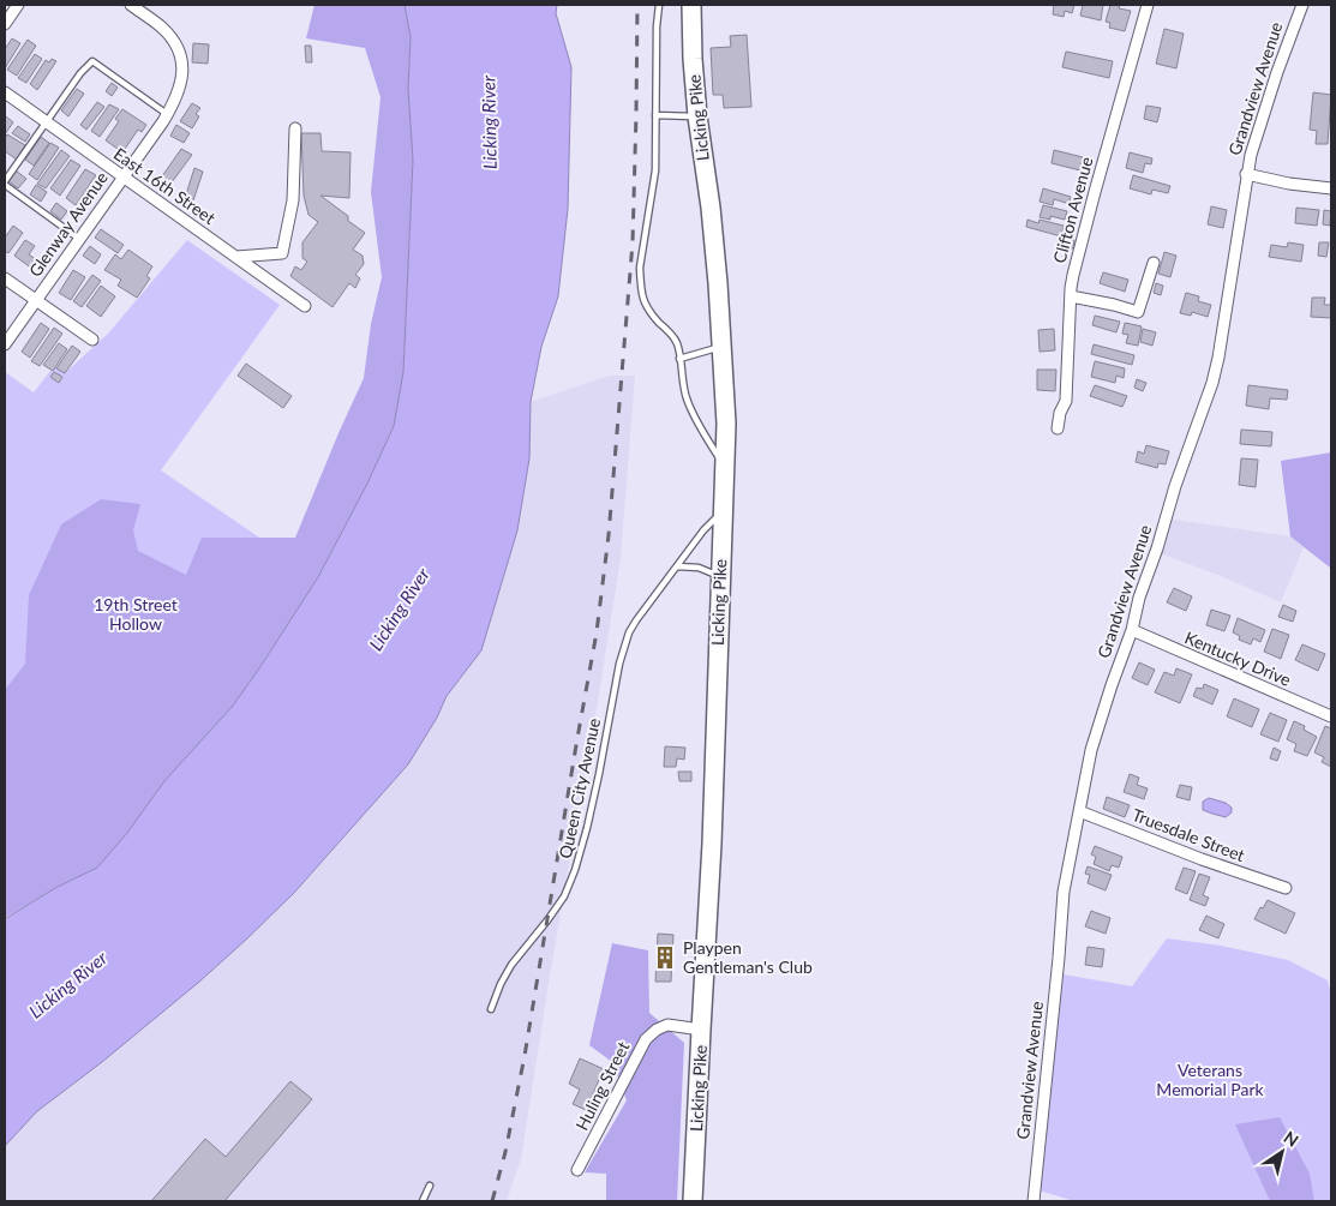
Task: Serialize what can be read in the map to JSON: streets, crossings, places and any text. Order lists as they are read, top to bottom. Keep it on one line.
{"streets":{"main road":["Licking Pike"],"street":["Grandview Avenue","East 16th Street","Clifton Avenue","Glenway Avenue","Kentucky Drive","Truesdale Street","Huling Street"],"lane":["Queen City Avenue"]},"crossings":[["Grandview Avenue","Kentucky Drive"],["Grandview Avenue","Truesdale Street"],["Licking Pike","Queen City Avenue"],["Licking Pike","Huling Street"],["East 16th Street","Glenway Avenue"]],"water":["Licking River"],"parks":["19th Street Hollow","Veterans Memorial Park"],"places":{"building":["Playpen Gentleman's Club"]},"north":"top right"}
